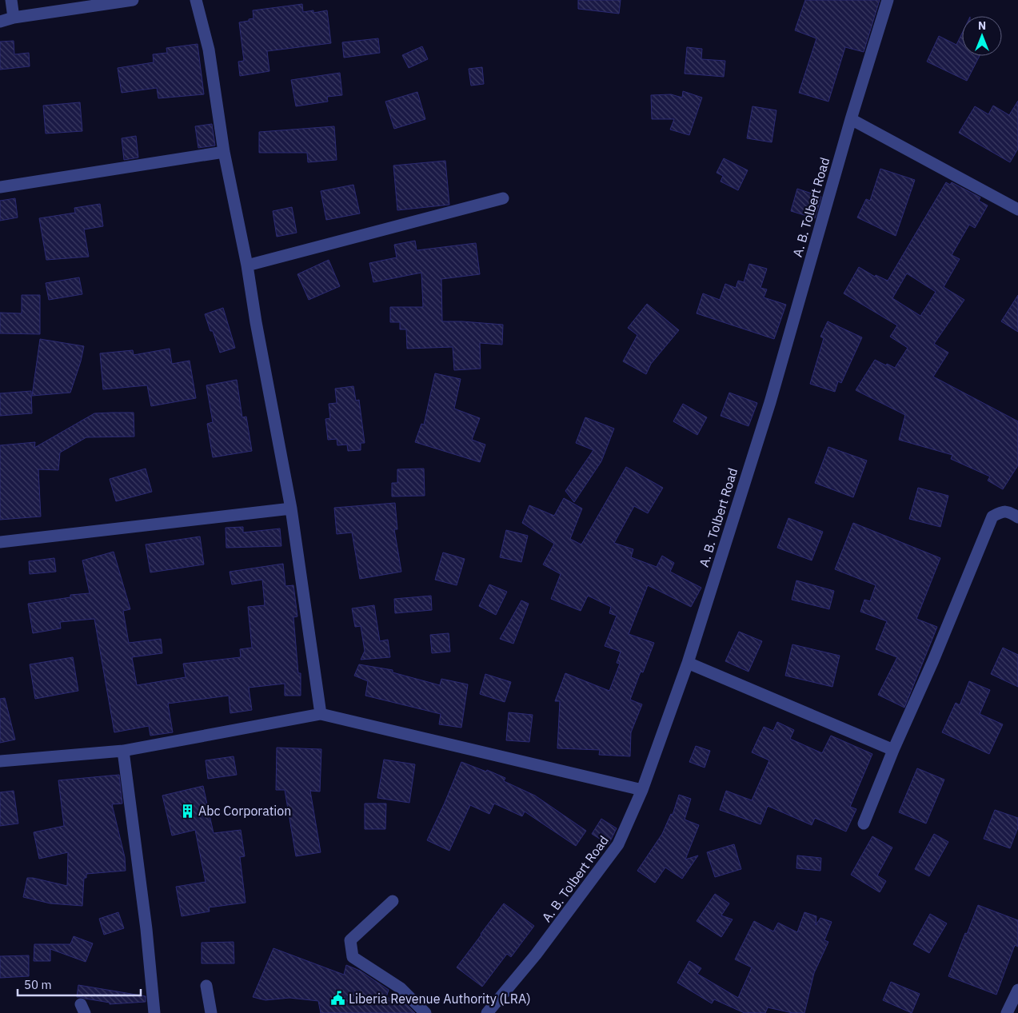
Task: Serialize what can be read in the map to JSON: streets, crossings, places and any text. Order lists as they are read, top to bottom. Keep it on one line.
{"streets":{"street":["A. B. Tolbert Road"]},"places":{"building":["Abc Corporation"],"public building":["Liberia Revenue Authority (LRA)"]},"scale_bar":"50 m","north":"top"}
